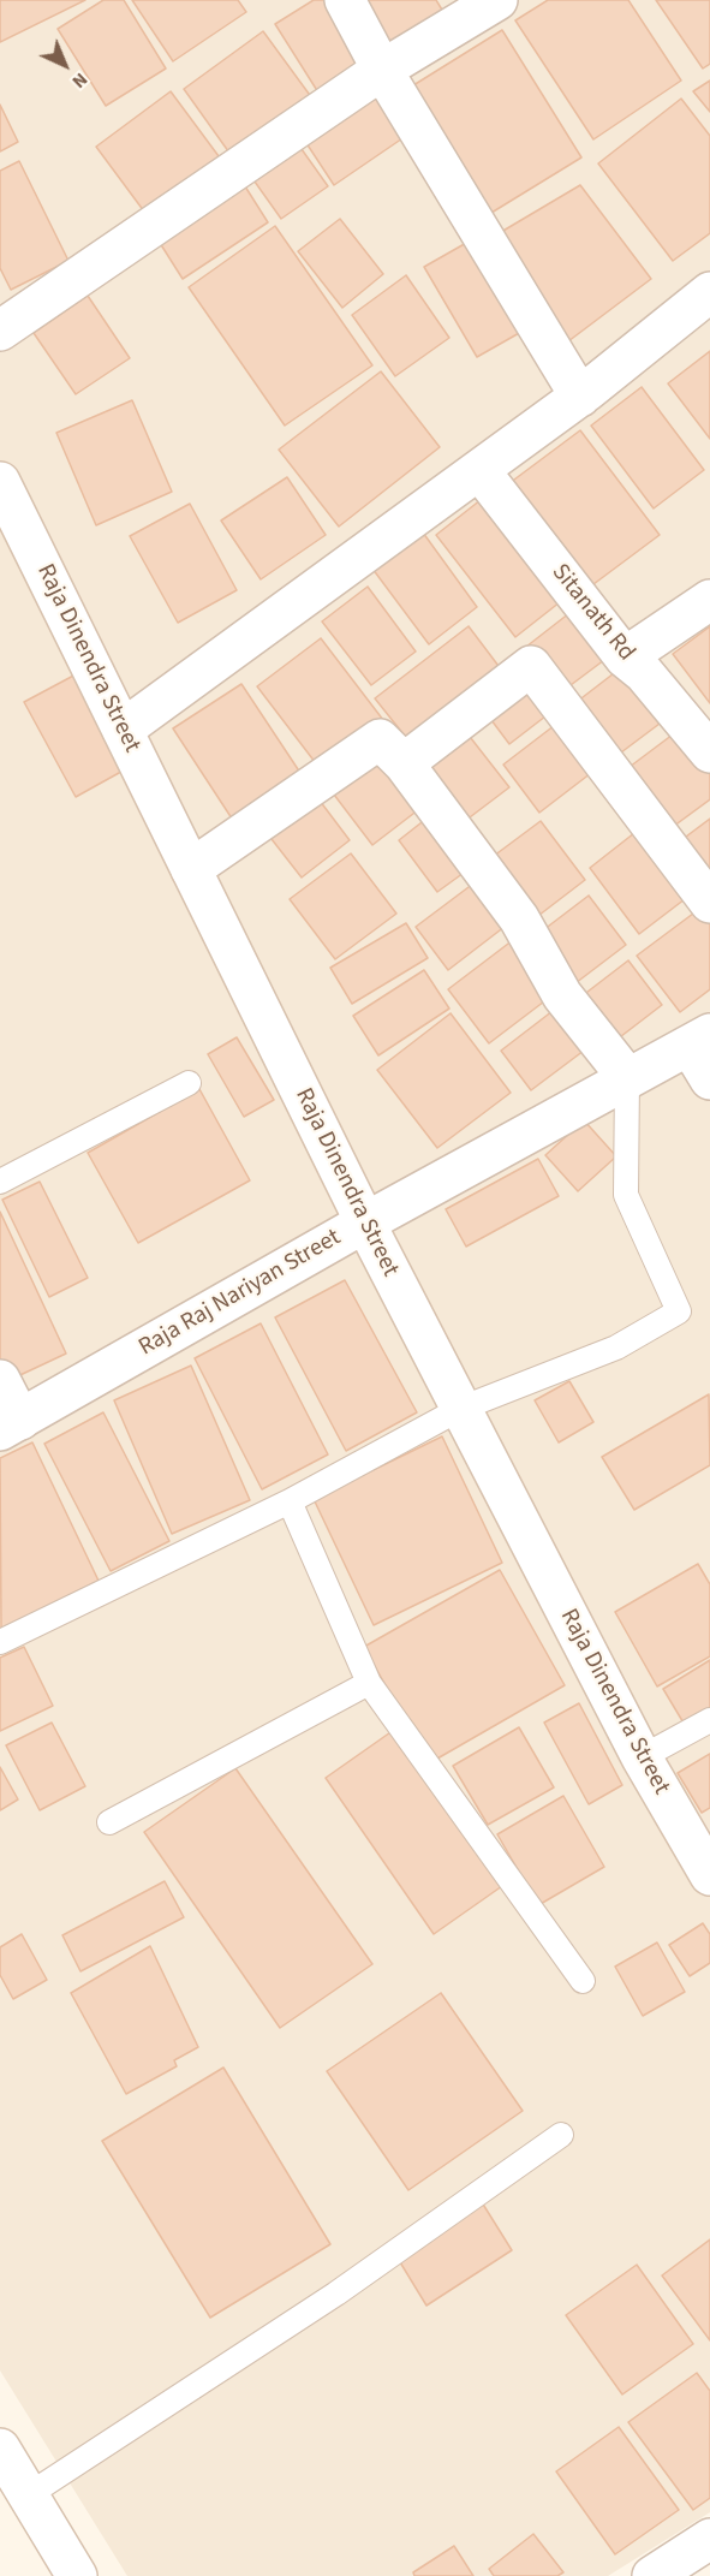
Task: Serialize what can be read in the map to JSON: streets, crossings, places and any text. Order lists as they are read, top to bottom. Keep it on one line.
{"streets":{"street":["Sitanath Rd","Raja Dinendra Street","Raja Raj Nariyan Street"]},"crossings":[["Raja Dinendra Street","Raja Raj Nariyan Street"]],"north":"bottom right"}
